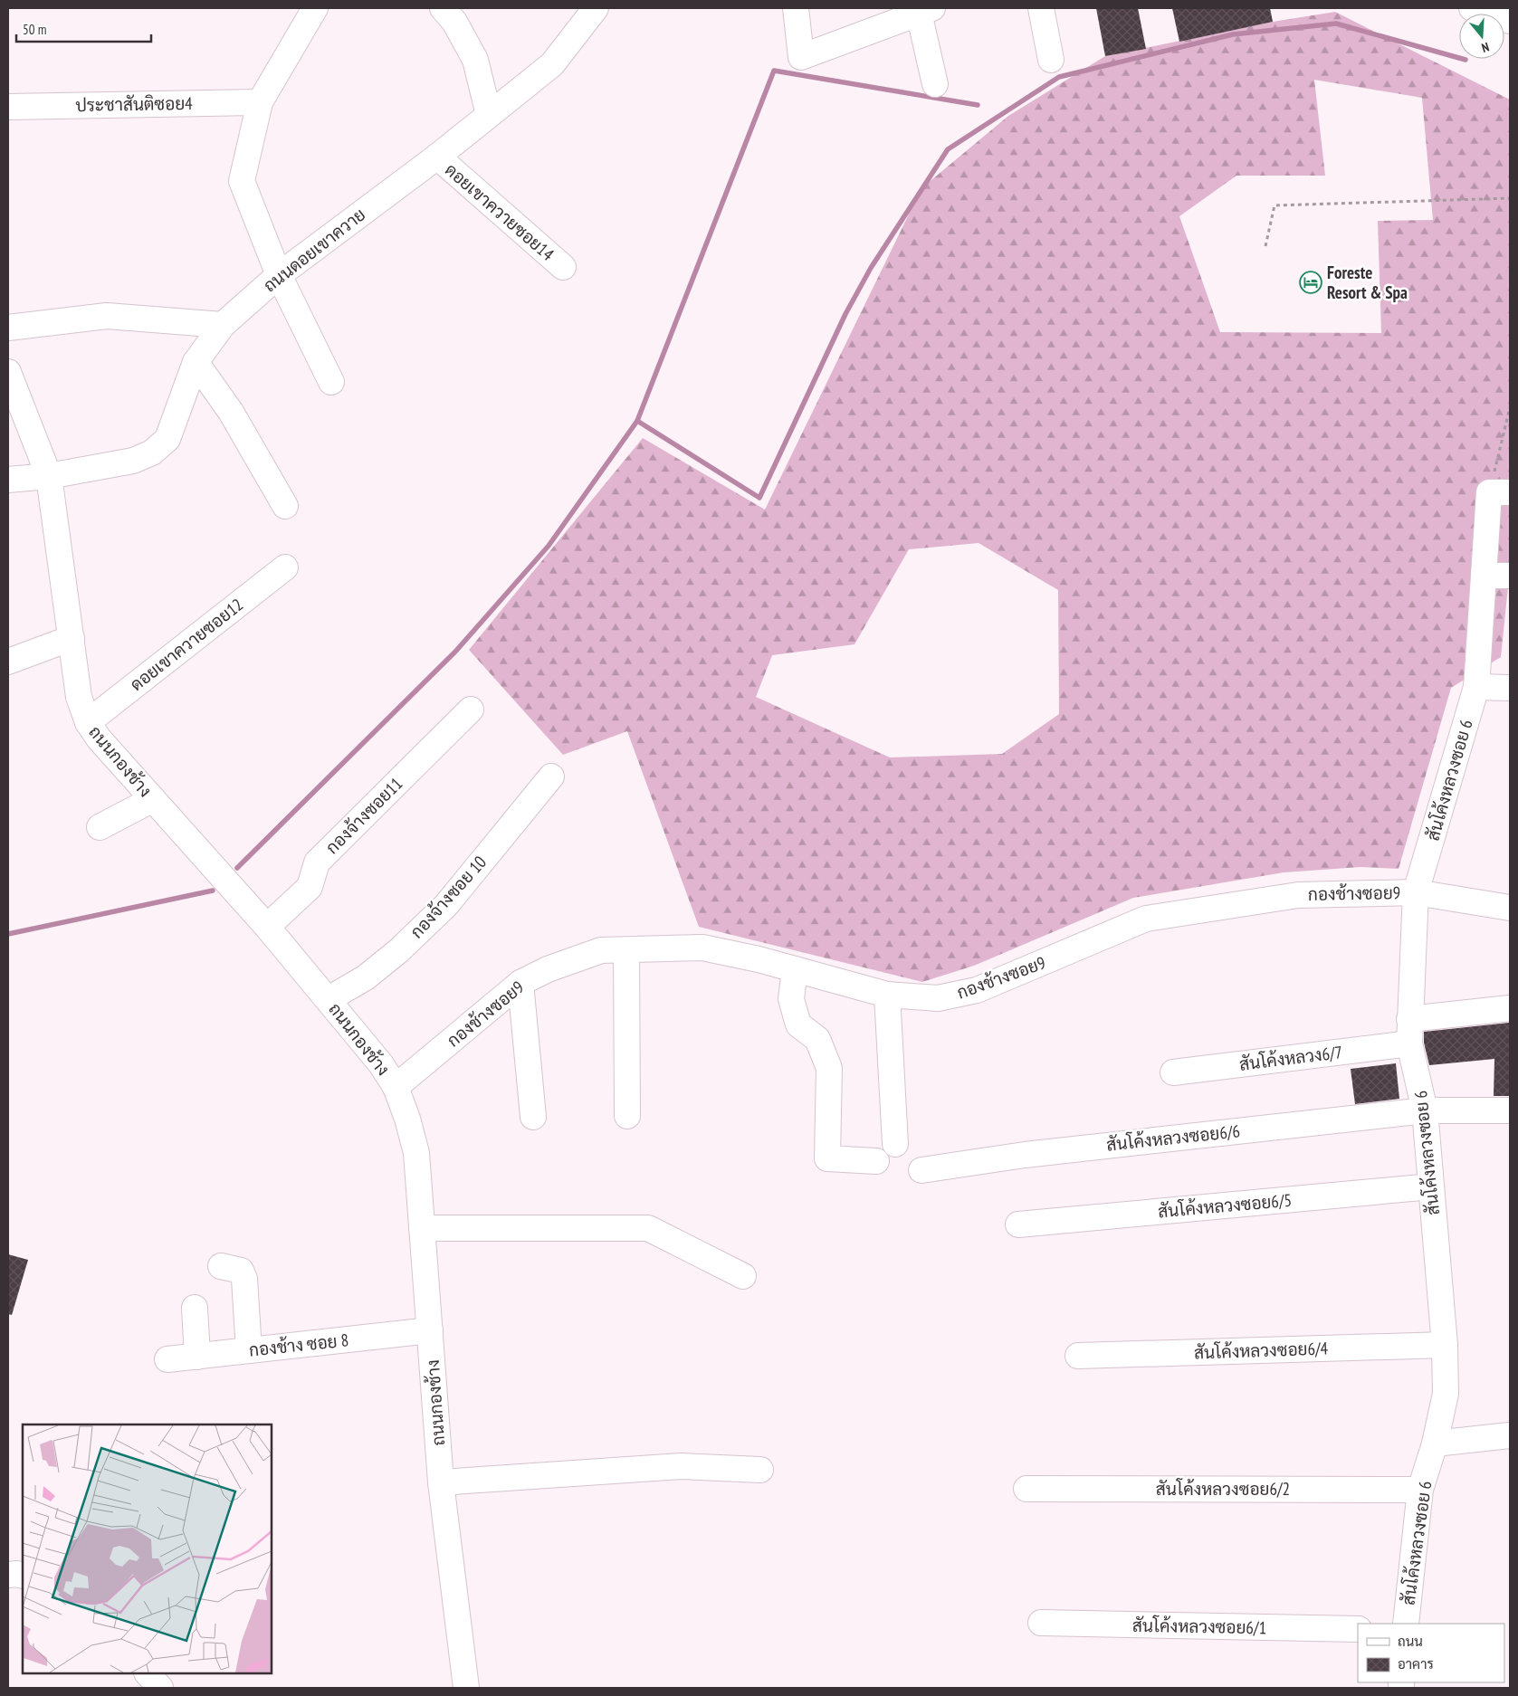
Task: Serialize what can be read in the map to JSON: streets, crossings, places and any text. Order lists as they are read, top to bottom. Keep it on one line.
{"streets":{"street":["ประชาสันติซอย4","ดอยเขาควายซอย14","ถนนดอยเขาควาย","ดอยเขาควายซอย12","ถนนกองช้าง","สันโค้งหลวงซอย 6","กองจ้างซอย11","กองช้างซอย9","กองจ้างซอย 10","สันโค้งหลวง6/7","สันโค้งหลวงซอย6/6","สันโค้งหลวงซอย6/5","กองช้าง ซอย 8","สันโค้งหลวงซอย6/4","สันโค้งหลวงซอย6/2","สันโค้งหลวงซอย6/1"]},"crossings":[["ดอยเขาควายซอย14","ถนนดอยเขาควาย"],["ถนนดอยเขาควาย","ถนนกองช้าง"],["ดอยเขาควายซอย12","ถนนกองช้าง"],["ถนนกองช้าง","กองจ้างซอย11"],["ถนนกองช้าง","กองช้างซอย9"],["ถนนกองช้าง","กองจ้างซอย 10"],["ถนนกองช้าง","กองช้าง ซอย 8"],["สันโค้งหลวงซอย 6","กองช้างซอย9"],["สันโค้งหลวงซอย 6","สันโค้งหลวง6/7"],["สันโค้งหลวงซอย 6","สันโค้งหลวงซอย6/6"],["สันโค้งหลวงซอย 6","สันโค้งหลวงซอย6/5"],["สันโค้งหลวงซอย 6","สันโค้งหลวงซอย6/4"],["สันโค้งหลวงซอย 6","สันโค้งหลวงซอย6/2"]],"places":{"hotel":["Foreste Resort & Spa"]},"legend":["ถนน","อาคาร"],"scale_bar":"50 m","north":"bottom"}
